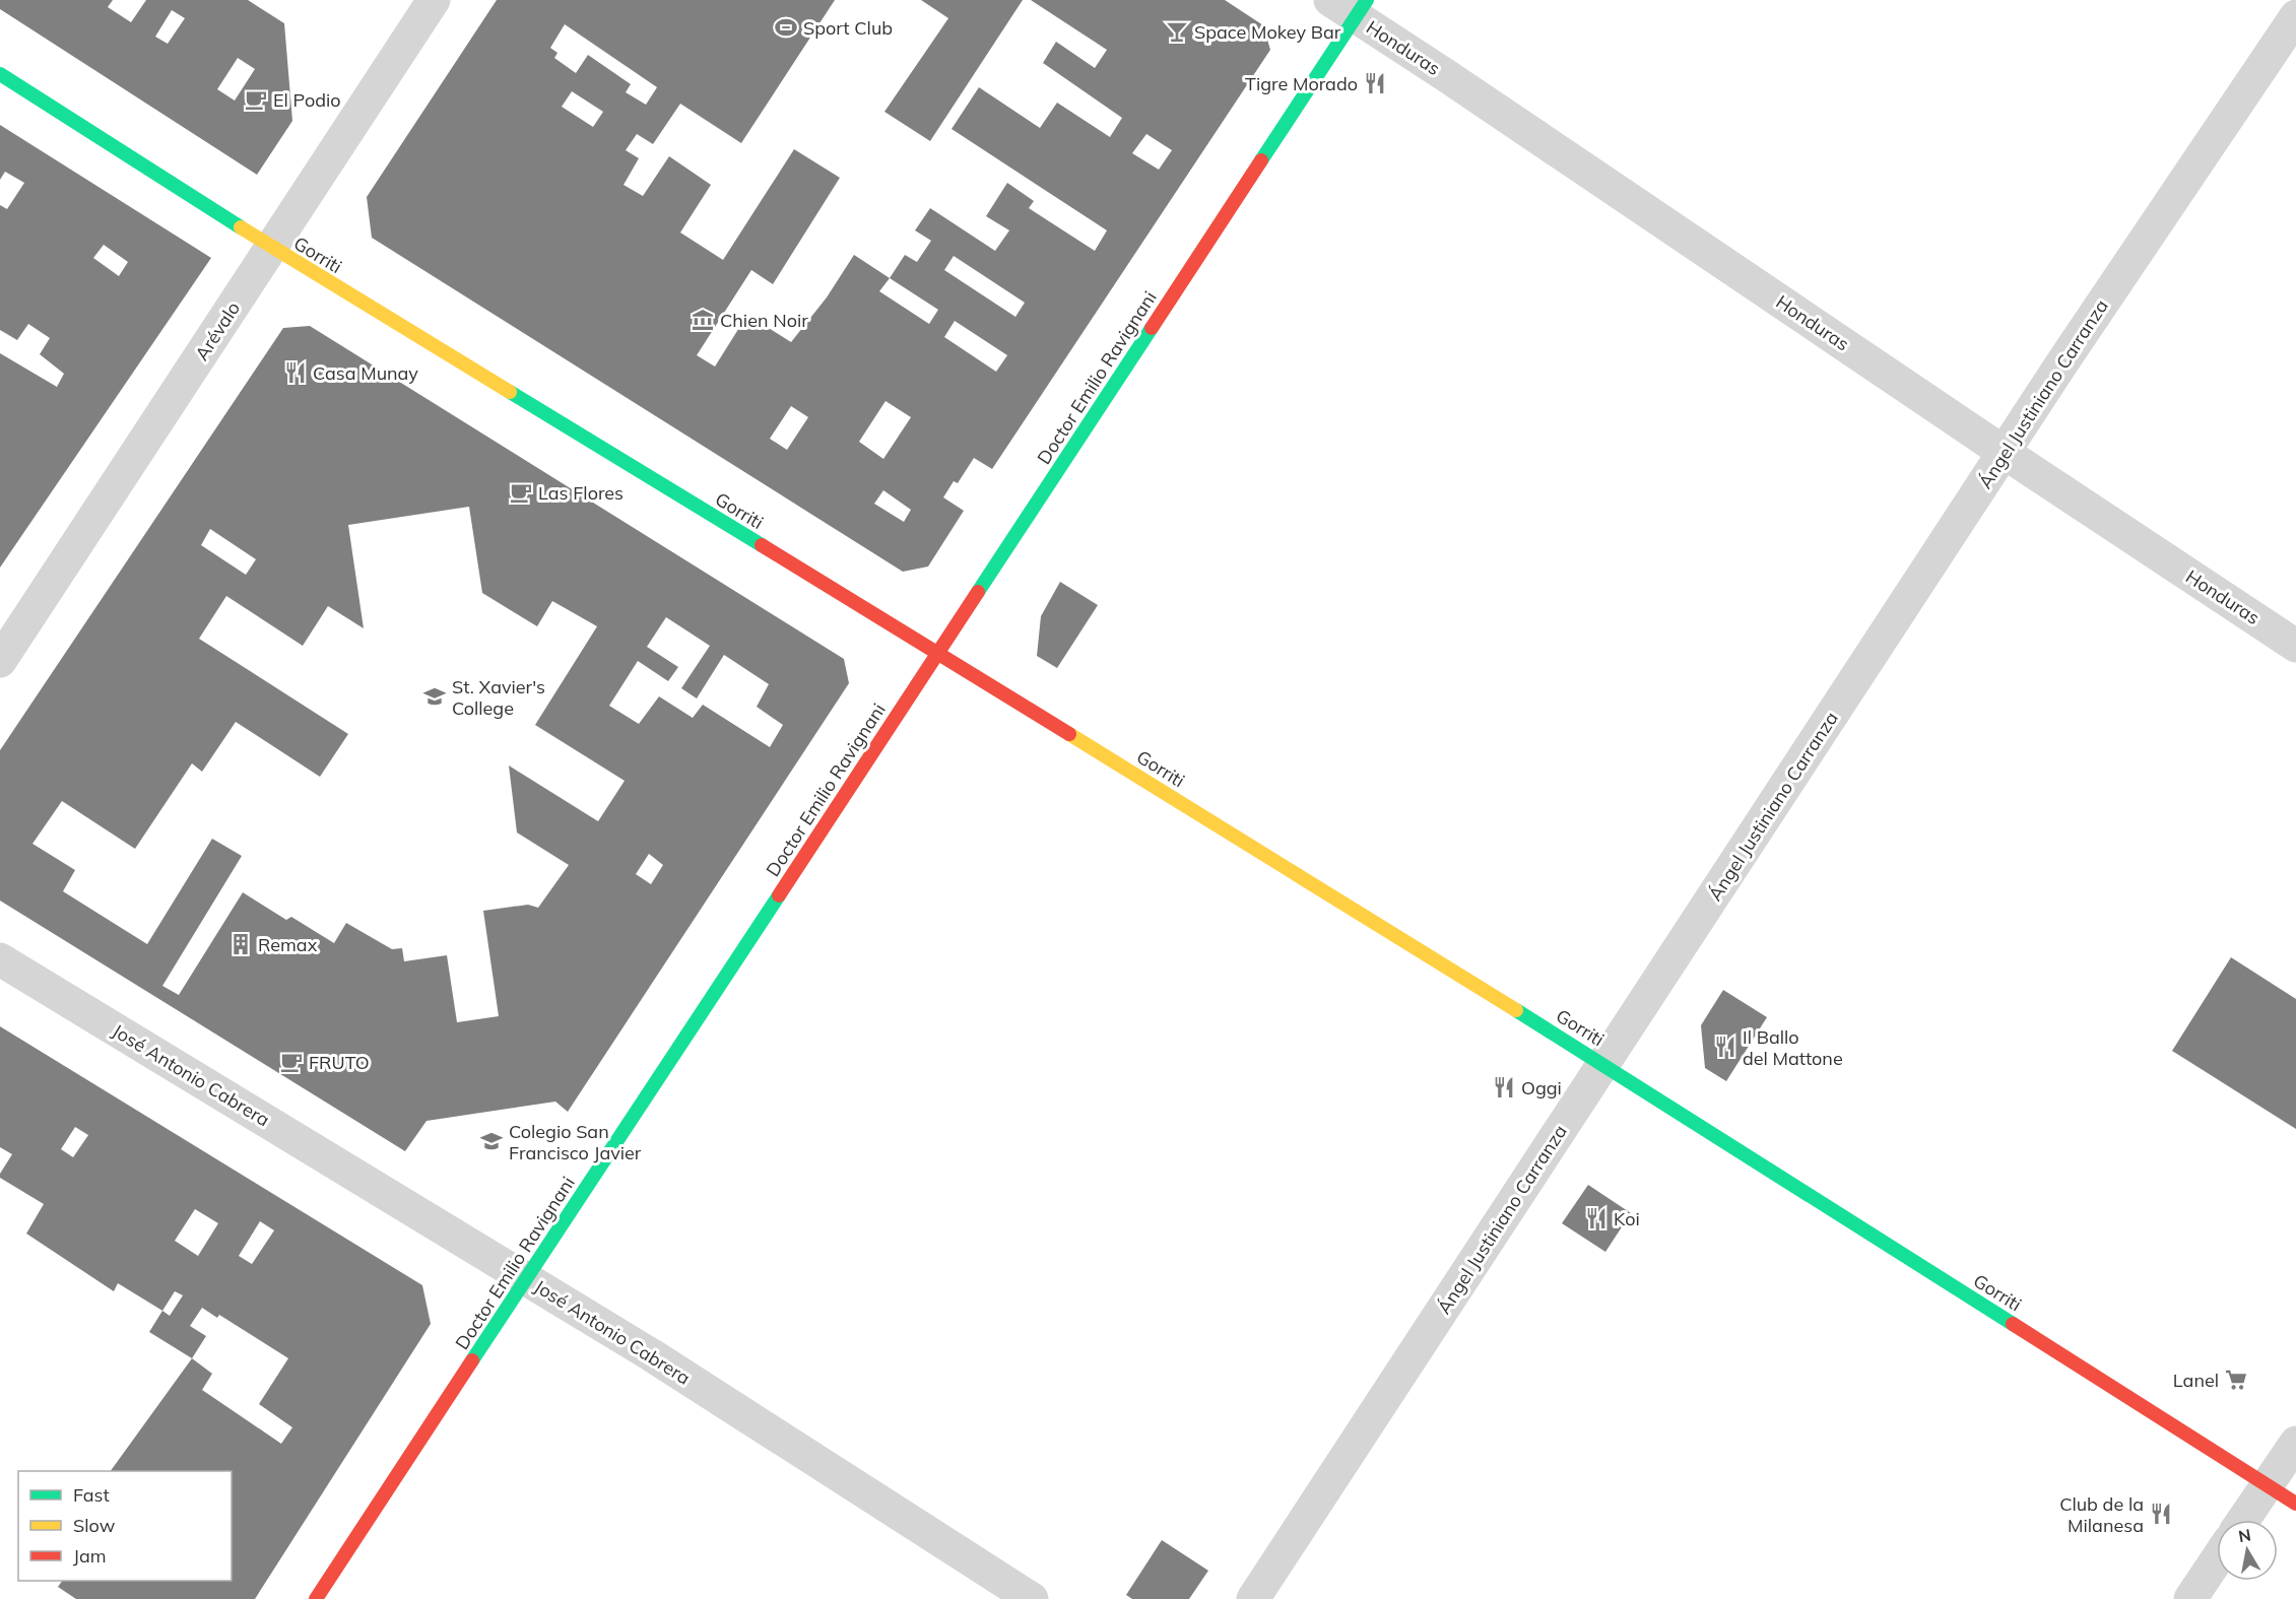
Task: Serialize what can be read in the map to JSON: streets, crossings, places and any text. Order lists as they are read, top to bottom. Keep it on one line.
{"streets":{"street":["Honduras","Gorriti","Arévalo","Doctor Emilio Ravignani","Ángel Justiniano Carranza","José Antonio Cabrera"]},"crossings":[["Honduras","Doctor Emilio Ravignani"],["Honduras","Ángel Justiniano Carranza"],["Gorriti","Arévalo"],["Gorriti","Doctor Emilio Ravignani"],["Gorriti","Ángel Justiniano Carranza"],["Doctor Emilio Ravignani","José Antonio Cabrera"]],"places":{"sports":["Sport Club"],"bar":["Space Mokey Bar"],"restaurant":["Tigre Morado","Casa Munay","Il Ballo del Mattone","Oggi","Koi","Club de la Milanesa"],"cafe":["El Podio","Las Flores","FRUTO"],"museum":["Chien Noir"],"school or university":["St. Xavier's College","Colegio San Francisco Javier"],"building":["Remax"],"supermarket":["Lanel"]},"legend":["Fast","Slow","Jam"],"north":"top"}
